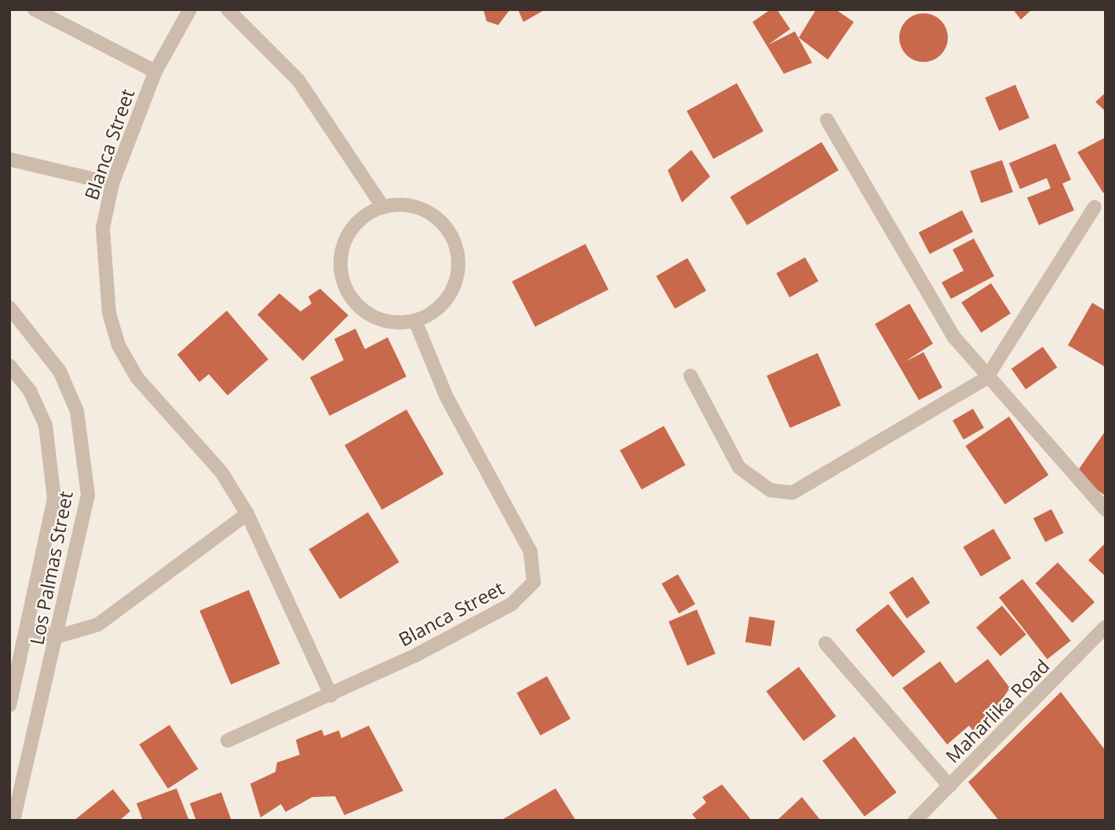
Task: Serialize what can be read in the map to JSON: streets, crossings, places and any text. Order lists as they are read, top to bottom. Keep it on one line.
{"streets":{"street":["Blanca Street","Los Palmas Street","Maharlika Road"]}}
